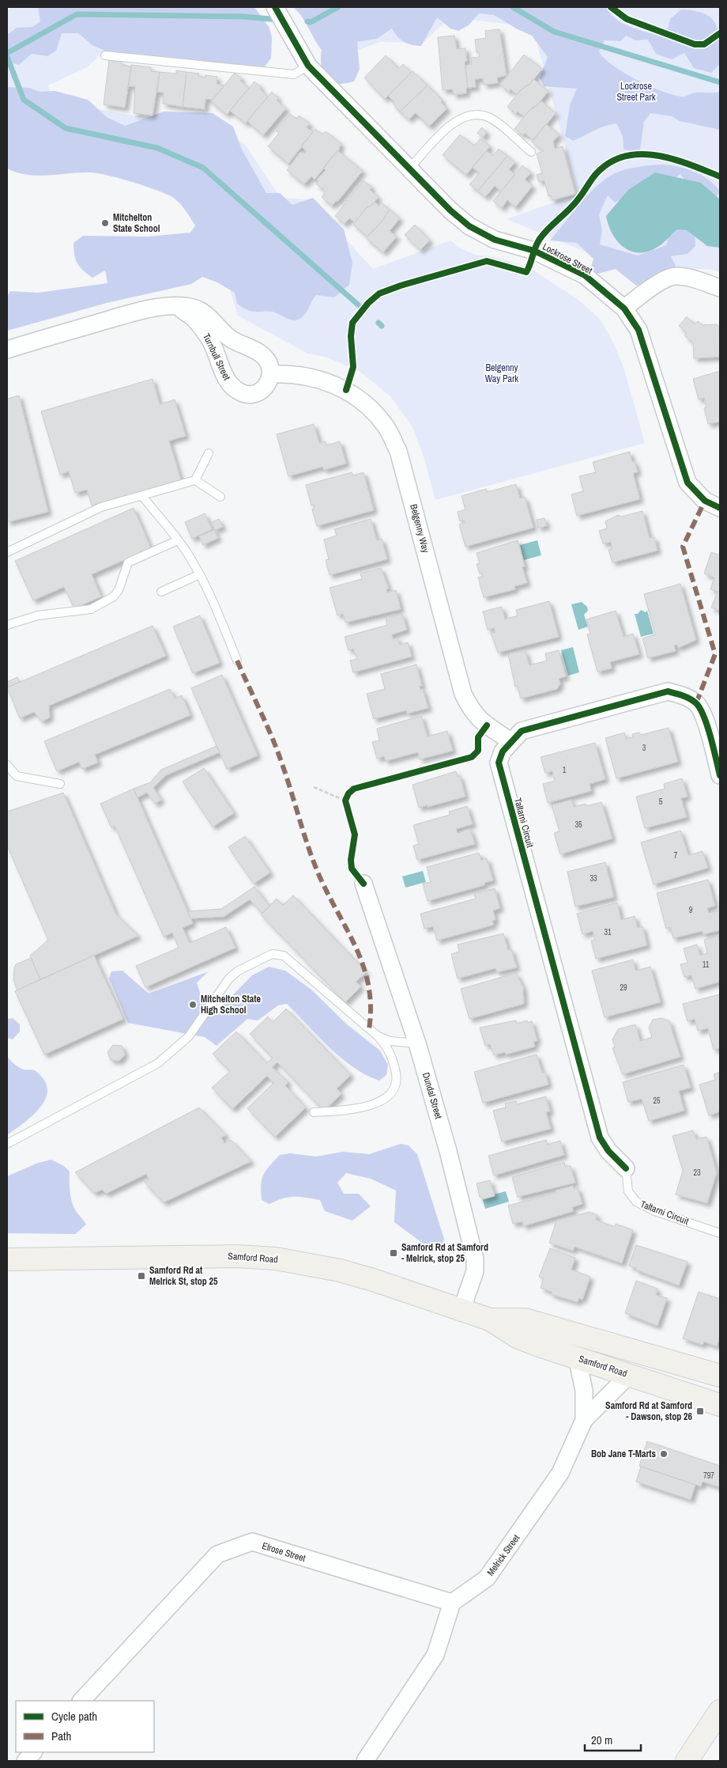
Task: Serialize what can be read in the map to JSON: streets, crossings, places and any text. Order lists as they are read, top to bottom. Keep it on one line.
{"streets":{"main road":["Samford Road"],"street":["Lockrose Street","Turnbull Street","Belgenny Way","Taltarni Circuit","Dundal Street","Elrose Street","Melrick Street"]},"crossings":[["Turnbull Street","Belgenny Way"],["Belgenny Way","Taltarni Circuit"],["Dundal Street","Samford Road"],["Samford Road","Melrick Street"],["Elrose Street","Melrick Street"]],"parks":["Lockrose Street Park","Belgenny Way Park"],"places":{"other":["Mitchelton State School","Mitchelton State High School","Bob Jane T-Marts"],"transit":["Samford Rd at Samford - Melrick, stop 25","Samford Rd at Melrick St, stop 25","Samford Rd at Samford - Dawson, stop 26"]},"house_numbers":["3","1","5","35","7","33","9","31","11","29","25","23","797"],"legend":["Cycle path","Path"],"scale_bar":"20 m"}
